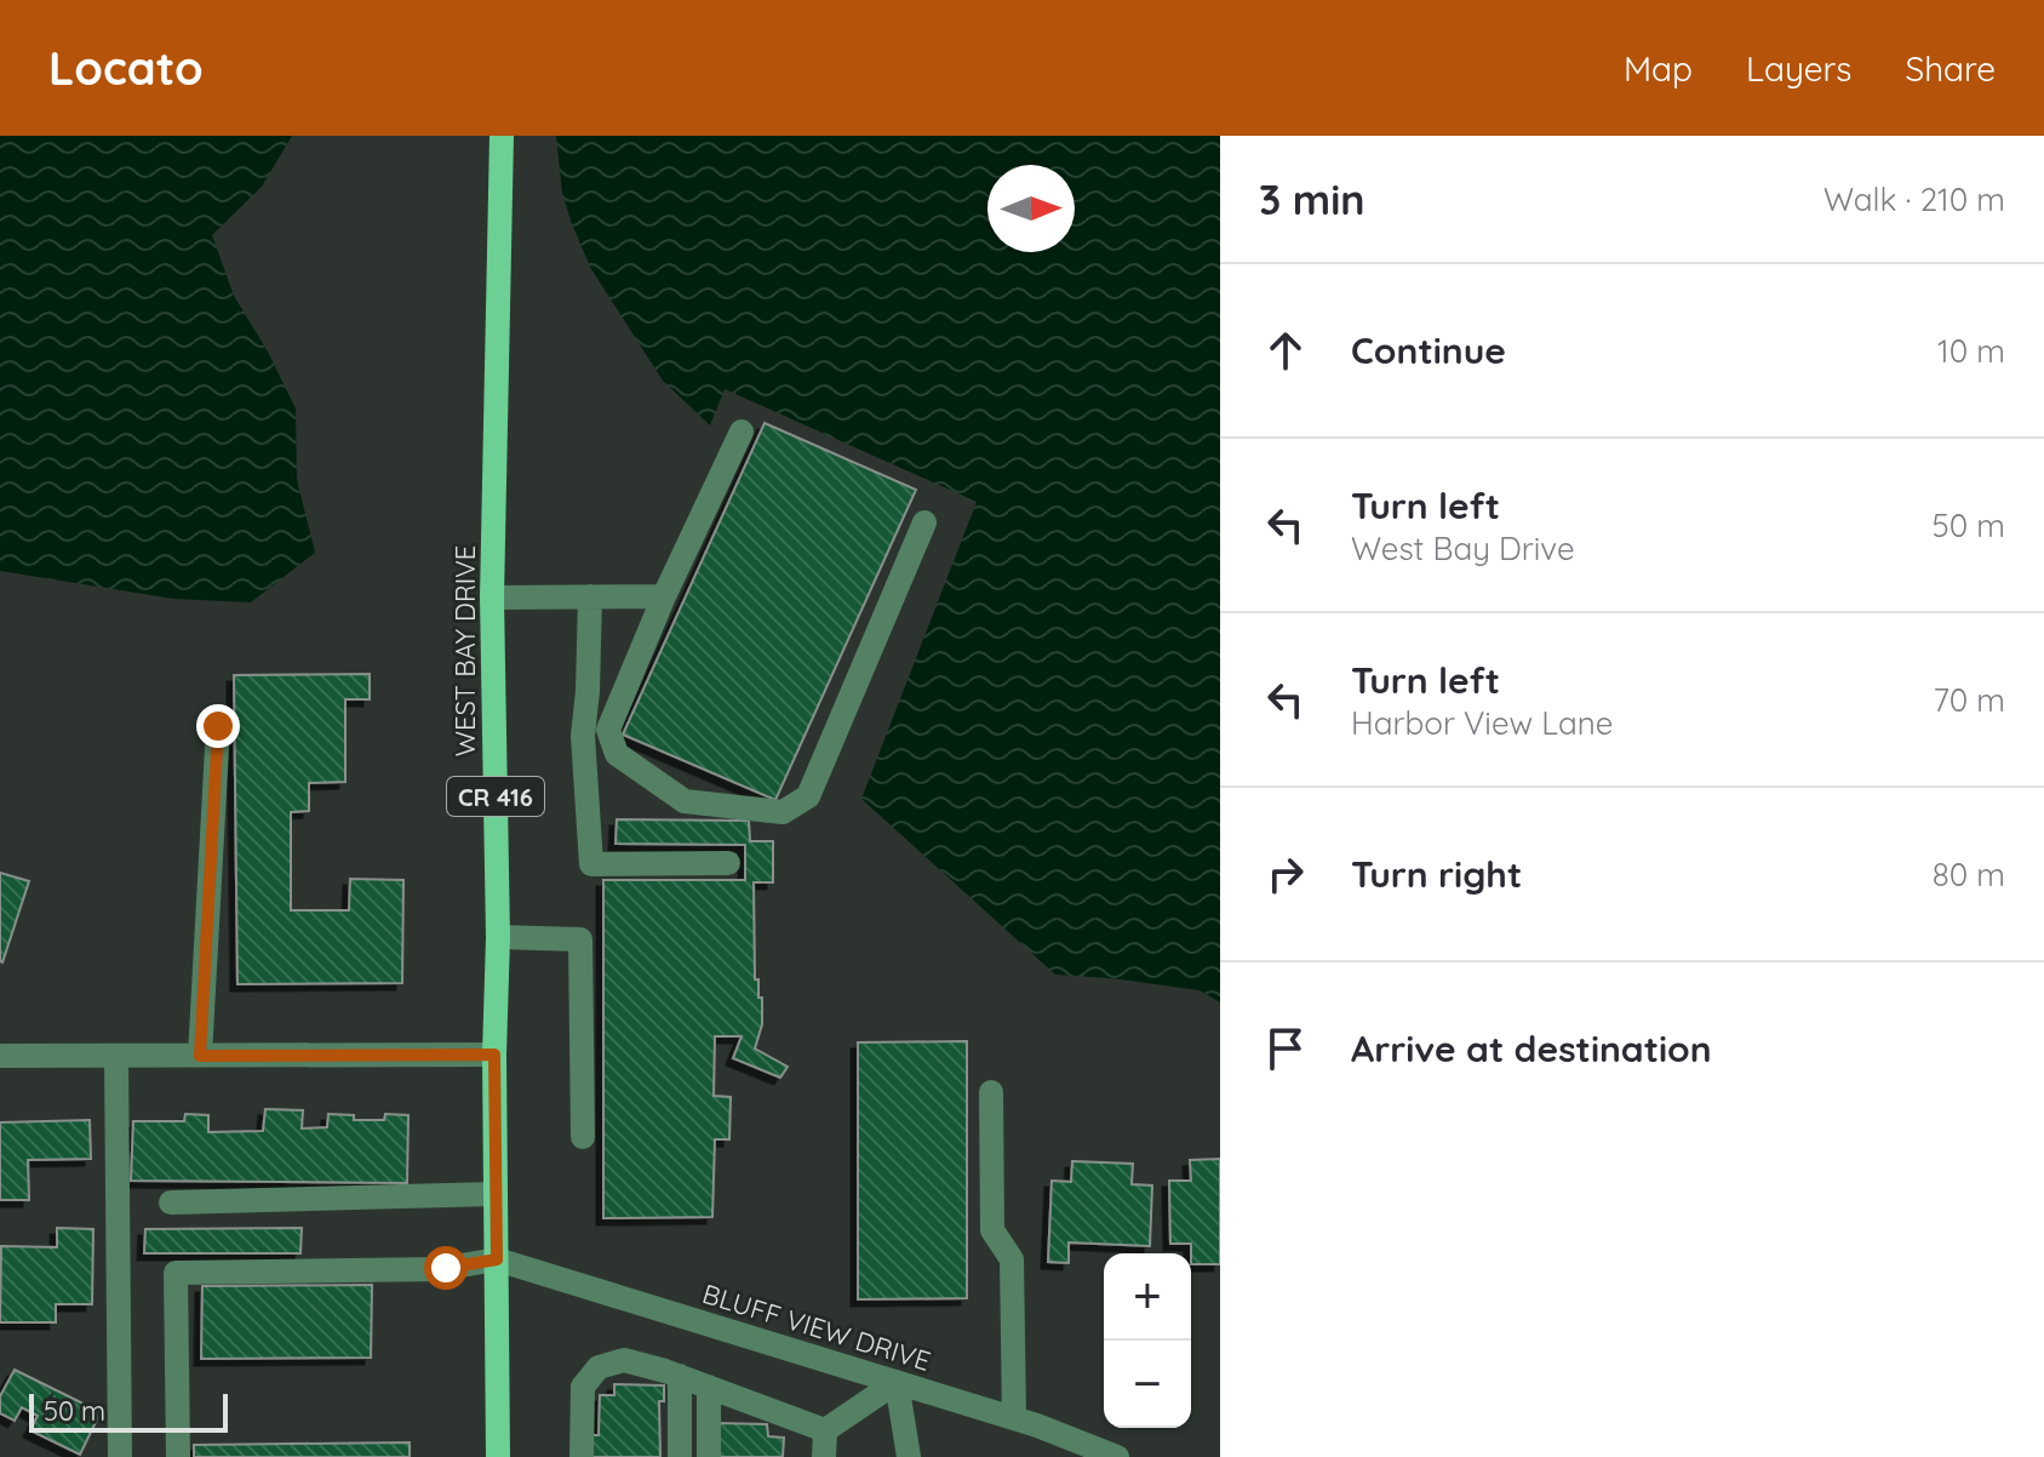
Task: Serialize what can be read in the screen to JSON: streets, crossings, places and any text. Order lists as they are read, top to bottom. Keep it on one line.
{"streets":{"main road":["WEST BAY DRIVE","CR 416"],"street":["BLUFF VIEW DRIVE"]},"crossings":[["WEST BAY DRIVE","BLUFF VIEW DRIVE"]],"scale_bar":"50 m","north":"right","page":{"header":"Locato","nav":["Map","Layers","Share"],"heading":["3 min","Walk · 210 m"],"list":[["Continue","10 m"],["Turn left","West Bay Drive","50 m"],["Turn left","Harbor View Lane","70 m"],["Turn right","80 m"],"Arrive at destination"],"map_buttons":["+","−"],"scale":"50 m"}}
